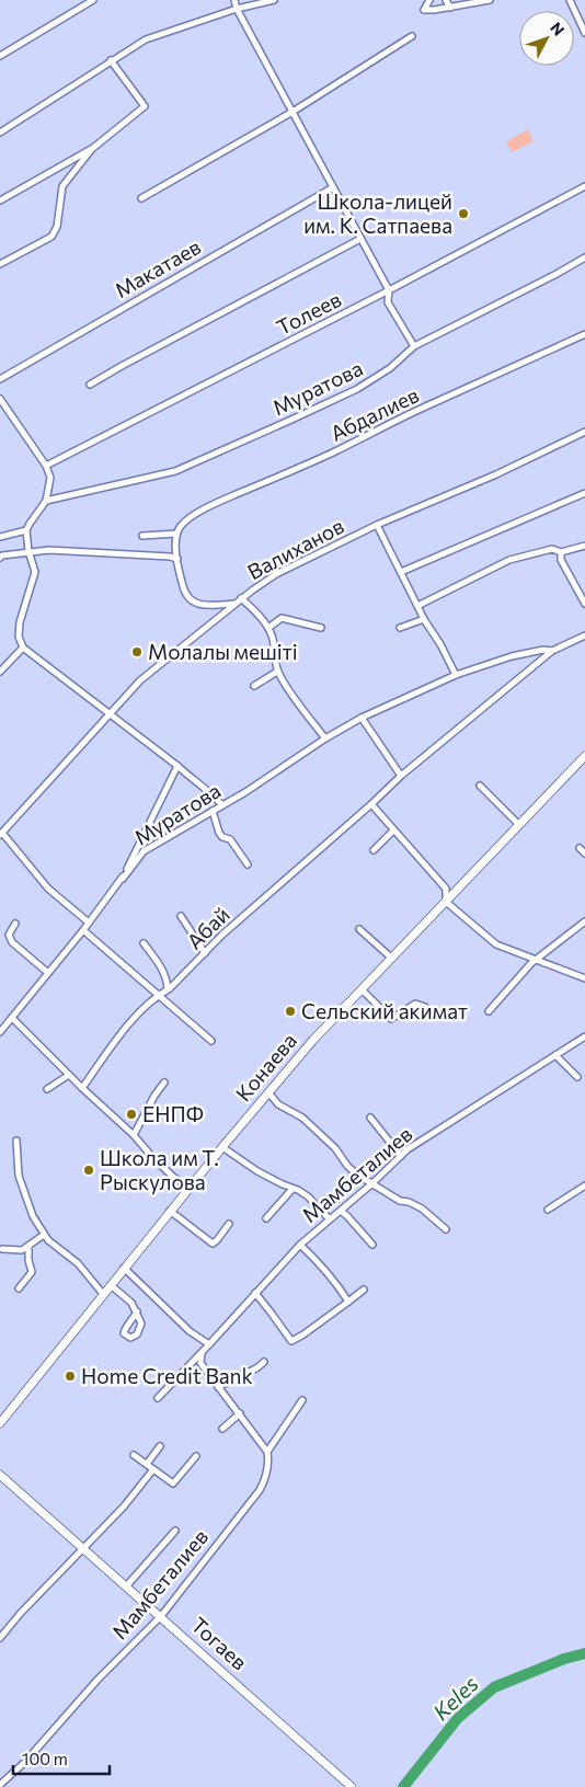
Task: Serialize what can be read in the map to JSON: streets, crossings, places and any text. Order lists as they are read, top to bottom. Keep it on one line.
{"streets":{"main road":["Конаева","Тогаев"],"street":["Макатаев","Толеев","Муратова","Абдалиев","Валиханов","Абай","Мамбеталиев"]},"crossings":[["Муратова","Абай"],["Мамбеталиев","Тогаев"]],"water":["Keles"],"places":["Школа-лицей им. К. Сатпаева","Молалы мешіті","Сельский акимат","ЕНПФ","Школа им Т. Рыскулова","Home Credit Bank"],"scale_bar":"100 m","north":"top right"}
